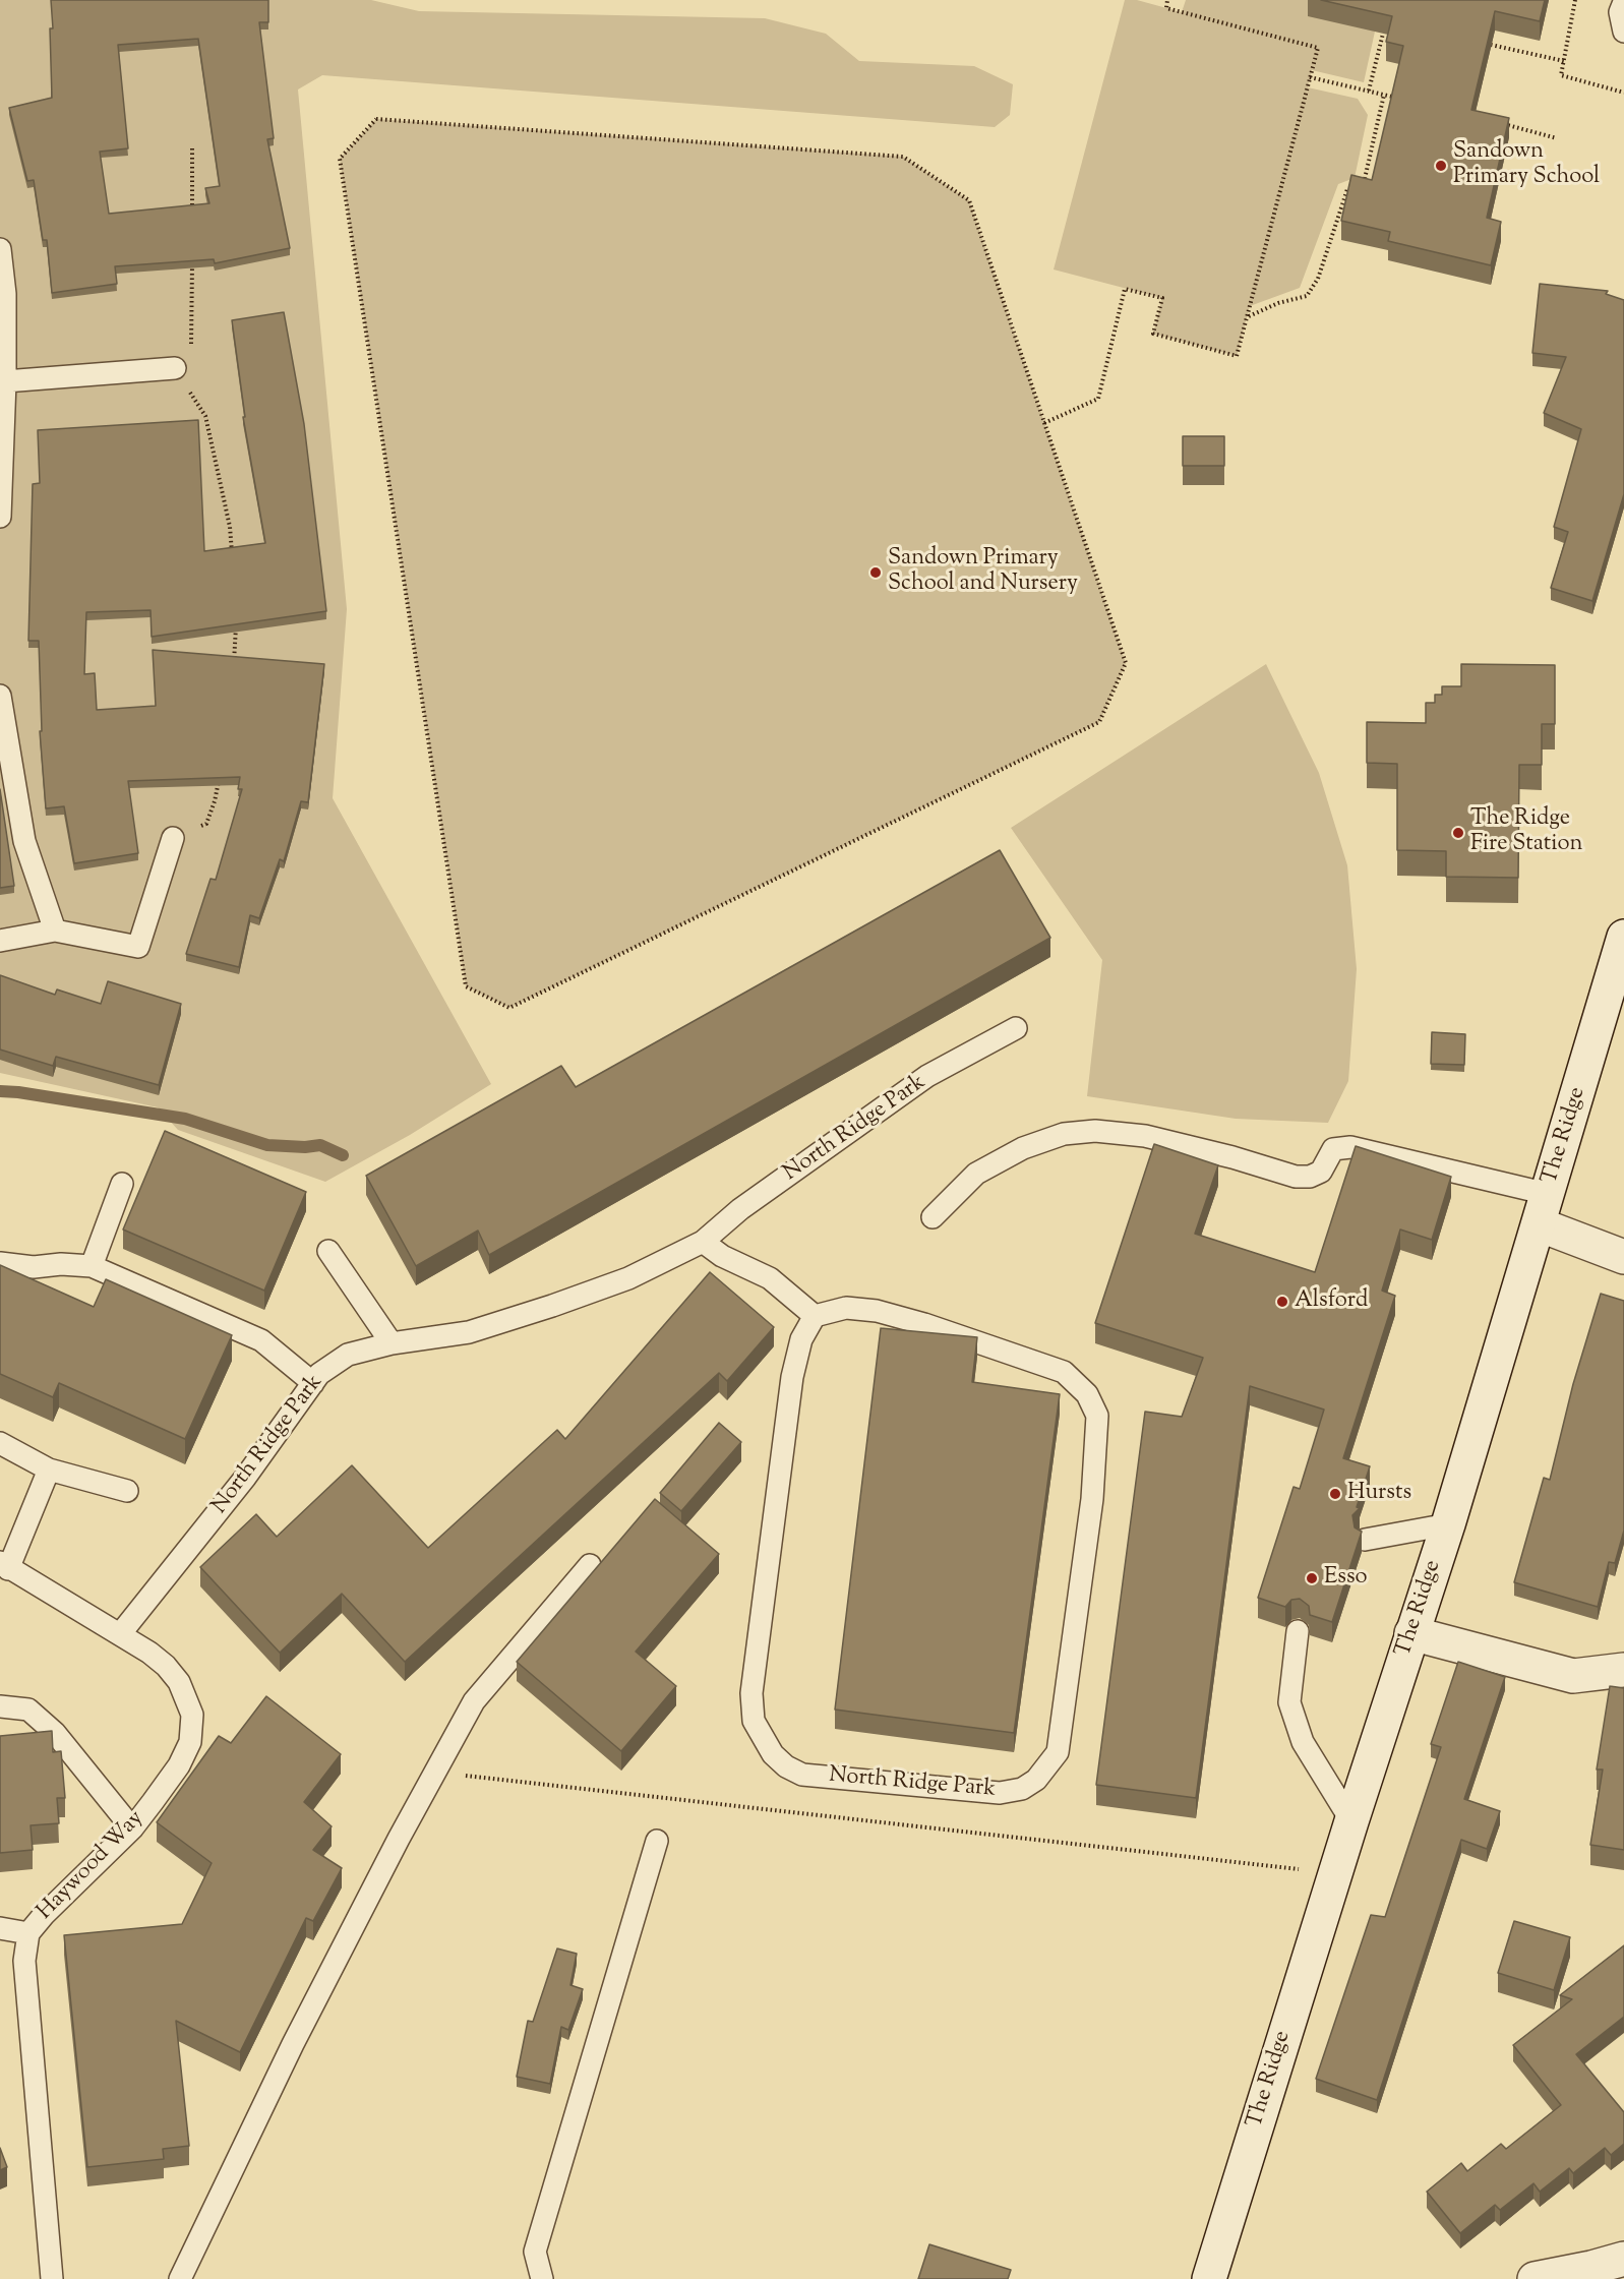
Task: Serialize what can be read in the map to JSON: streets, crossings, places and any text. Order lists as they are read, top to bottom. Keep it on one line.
{"streets":{"main road":["The Ridge"],"lane":["North Ridge Park","Haywood Way"]},"crossings":[["North Ridge Park","Haywood Way"]],"places":["Sandown Primary School","Sandown Primary School and Nursery","The Ridge Fire Station","Alsford","Hursts","Esso"]}
